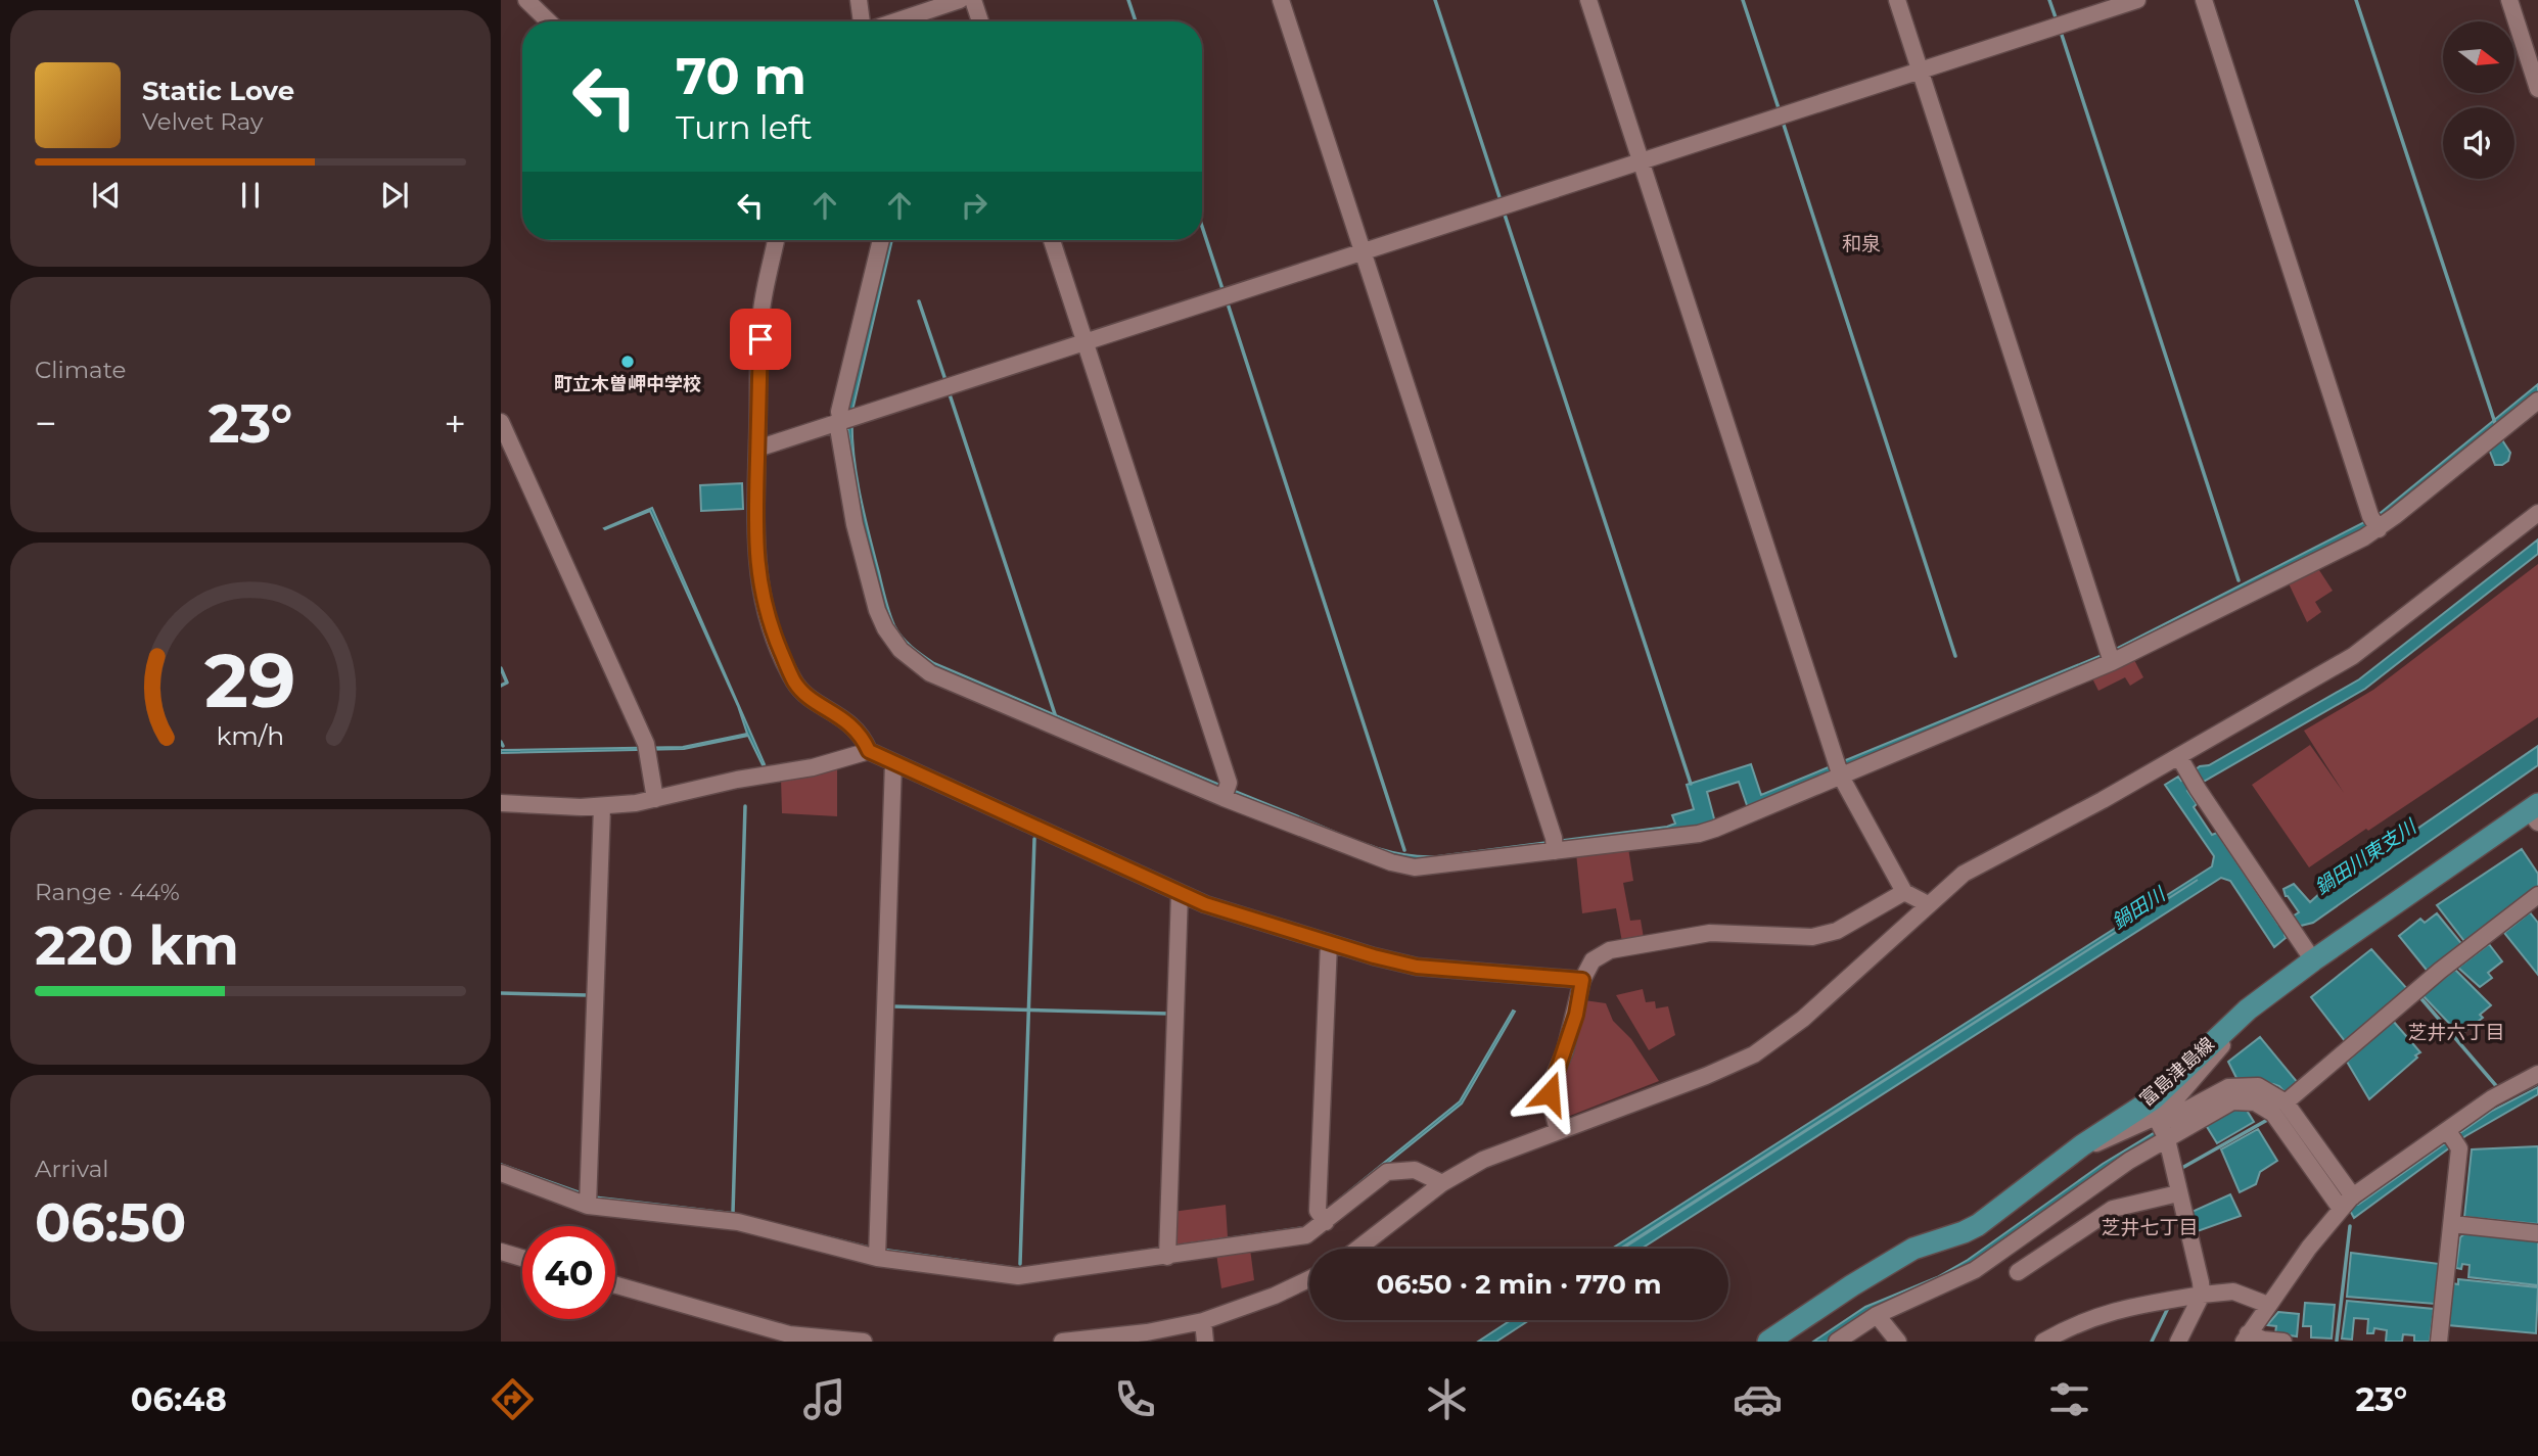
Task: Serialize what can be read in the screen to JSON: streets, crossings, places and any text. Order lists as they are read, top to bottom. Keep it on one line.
{"streets":{"main road":["富島津島線"]},"districts":["和泉","芝井六丁目","芝井七丁目"],"water":["鍋田川東支川","鍋田川"],"places":["町立木曽岬中学校"],"north":"right","page":{"turn":["70 m","Turn left"],"song":["Static Love","Velvet Ray"],"tile":["Climate",["Range · 44%","220 km"],["Arrival","06:50"]],"heat":["−","23°","+"],"limit":"40","trip":"06:50 · 2 min · 770 m","tabs":["06:48","23°"],"gauge":["29","km/h"]}}
